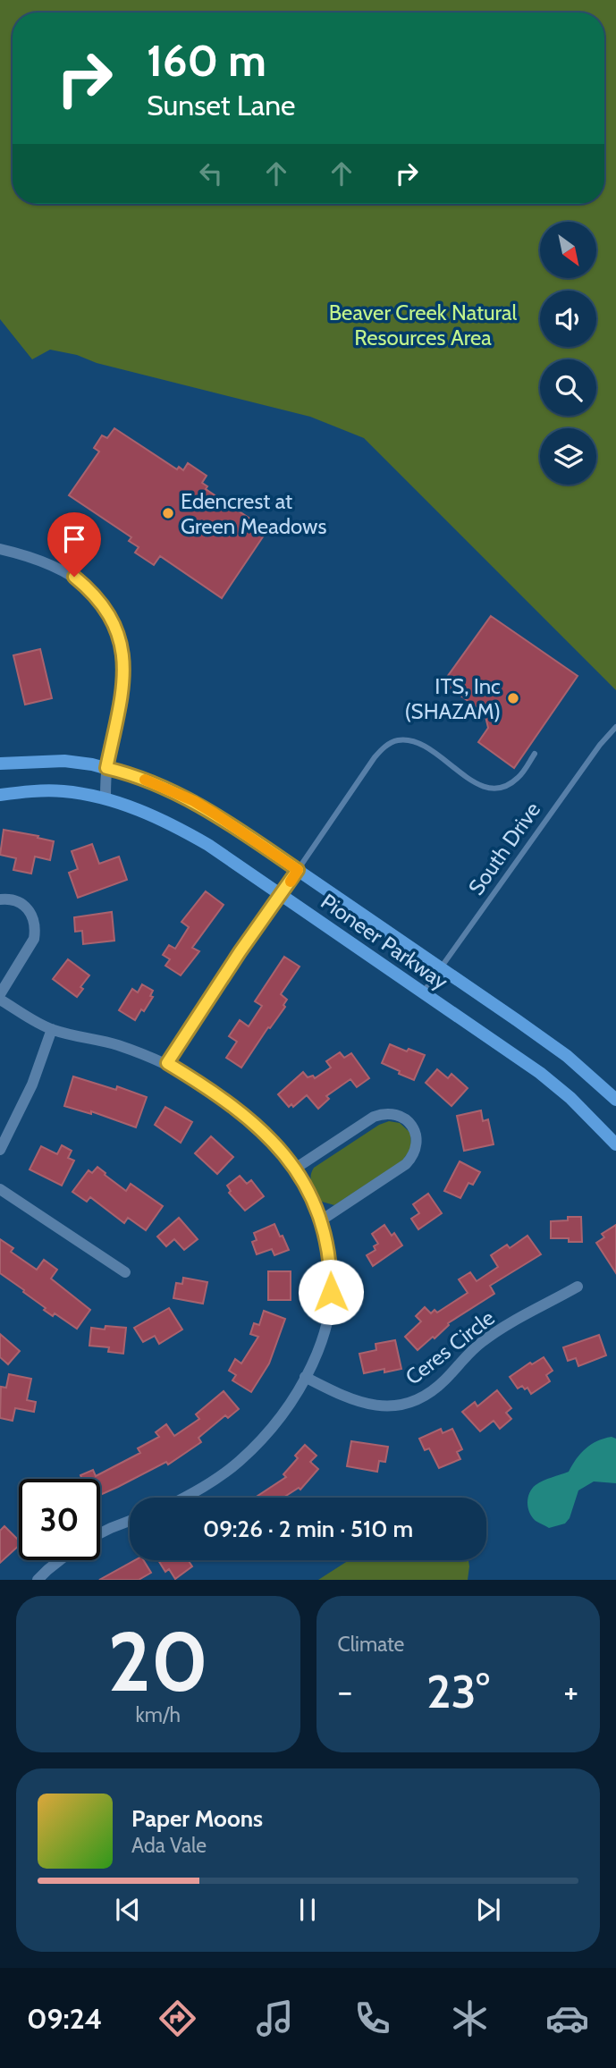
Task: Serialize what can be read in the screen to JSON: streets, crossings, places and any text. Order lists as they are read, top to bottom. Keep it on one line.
{"streets":{"street":["Pioneer Parkway","Ceres Circle"],"lane":["South Drive"]},"crossings":[["South Drive","Pioneer Parkway"]],"parks":["Beaver Creek Natural Resources Area"],"places":["Edencrest at Green Meadows","ITS, Inc (SHAZAM)"],"north":"bottom right","page":{"turn":["160 m","Sunset Lane"],"limit":"30","trip":"09:26 · 2 min · 510 m","tile":[["20","km/h"],"Climate"],"heat":["−","23°","+"],"song":["Paper Moons","Ada Vale"],"tabs":"09:24"}}
